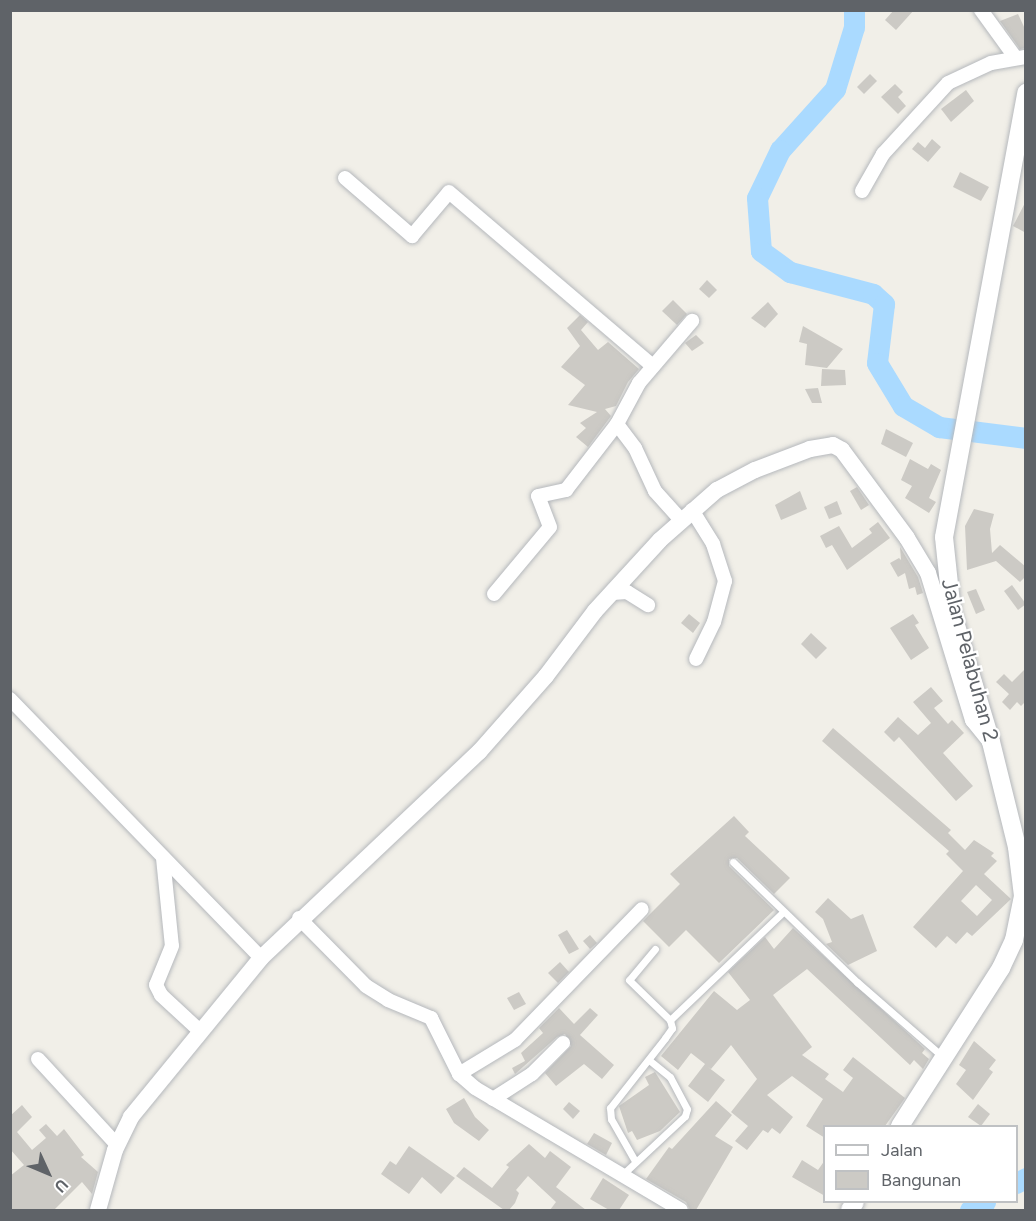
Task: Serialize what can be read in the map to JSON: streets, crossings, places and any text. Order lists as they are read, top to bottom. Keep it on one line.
{"streets":{"main road":["Jalan Pelabuhan 2"]},"legend":["Jalan","Bangunan"],"north":"bottom right"}
